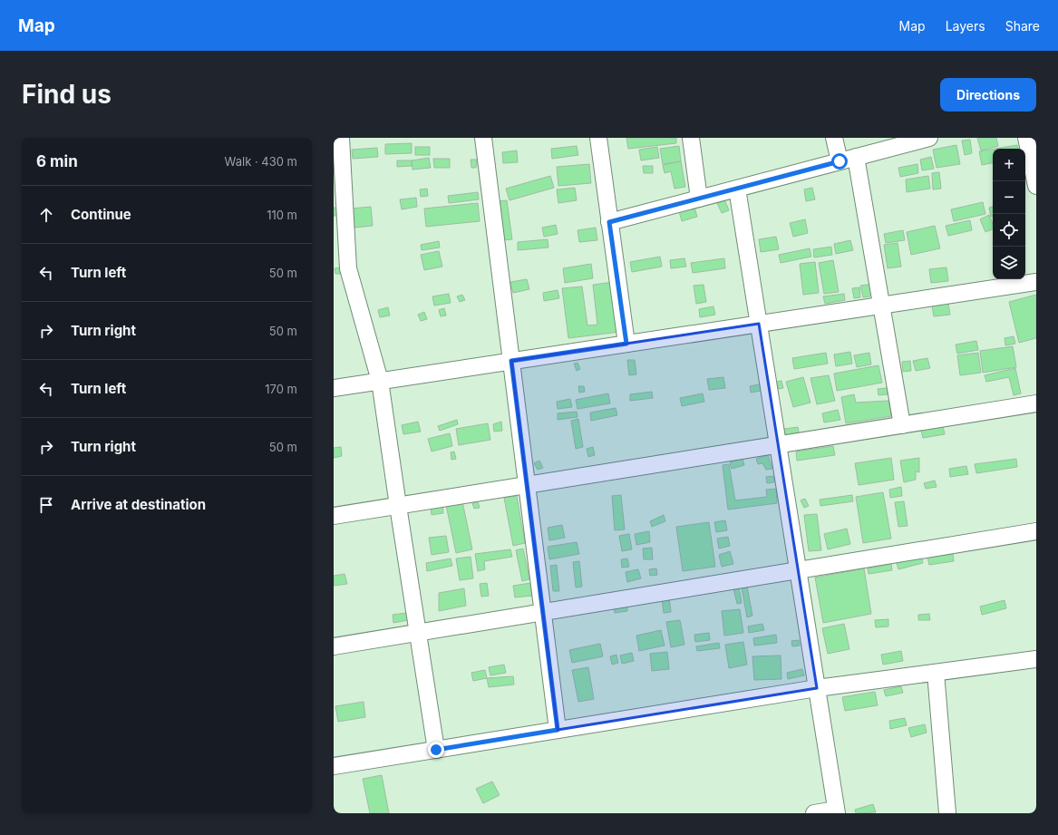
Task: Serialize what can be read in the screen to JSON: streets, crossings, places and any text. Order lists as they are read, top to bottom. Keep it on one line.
{"page":{"header":"Map","nav":["Map","Layers","Share"],"buttons":"Directions","title":"Find us","heading":["6 min","Walk · 430 m"],"map_buttons":["+","−"],"list":[["Continue","110 m"],["Turn left","50 m"],["Turn right","50 m"],["Turn left","170 m"],["Turn right","50 m"],"Arrive at destination"]}}
